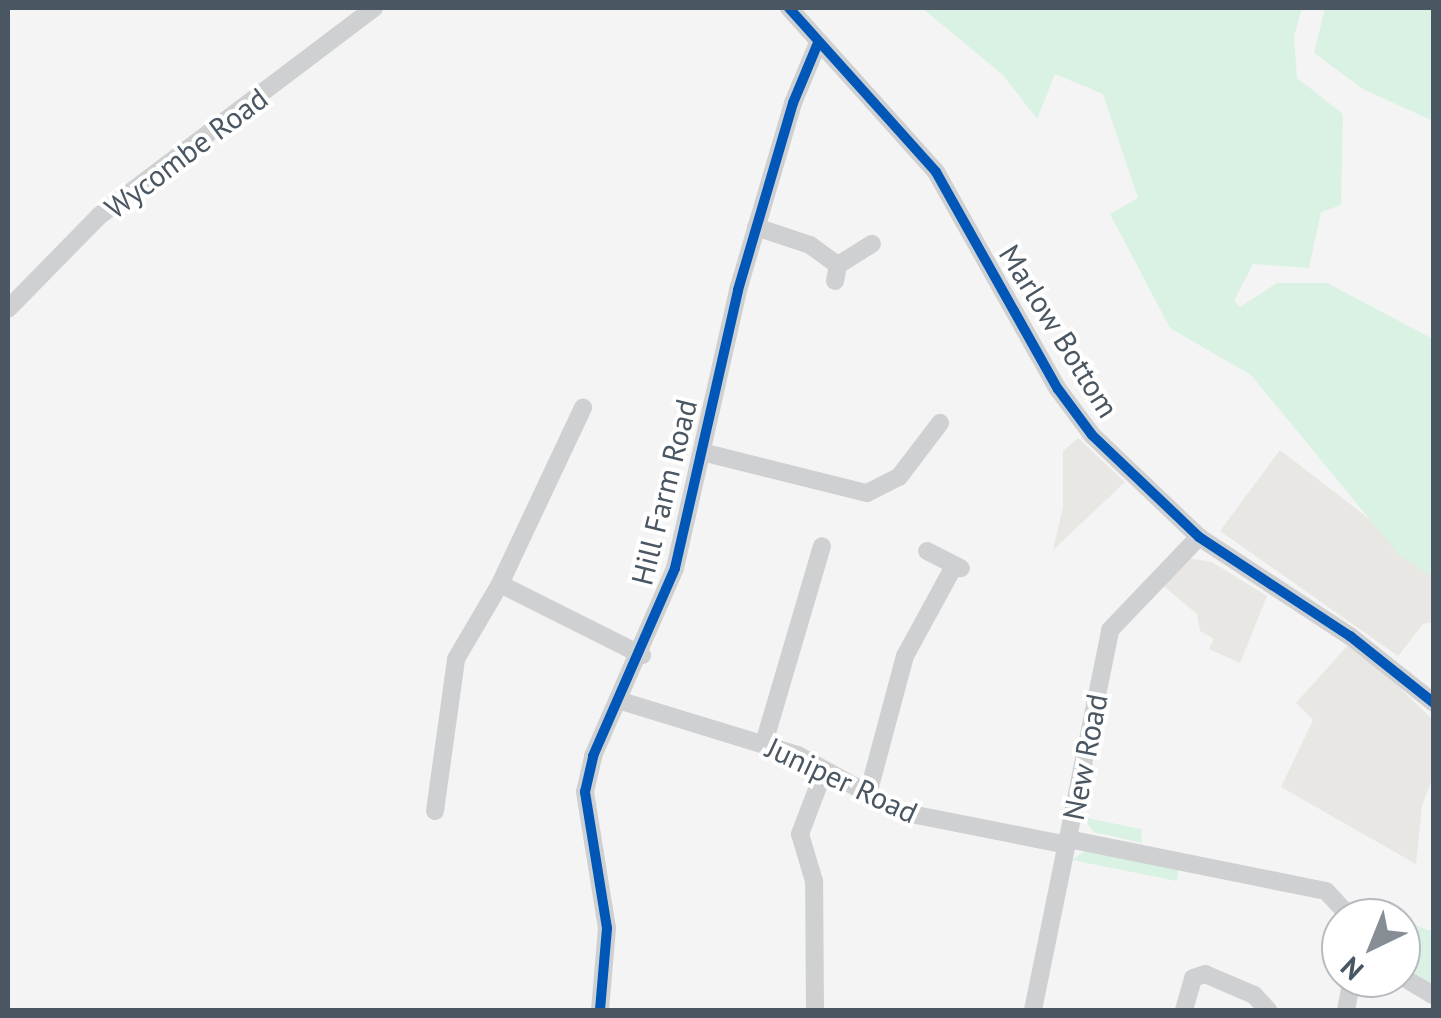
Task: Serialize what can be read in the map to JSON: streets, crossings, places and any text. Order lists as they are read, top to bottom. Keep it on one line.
{"streets":{"street":["Wycombe Road","Marlow Bottom","Hill Farm Road","New Road","Juniper Road"]},"crossings":[["Marlow Bottom","Hill Farm Road"],["Marlow Bottom","New Road"],["Hill Farm Road","Juniper Road"],["New Road","Juniper Road"]],"north":"bottom left"}
